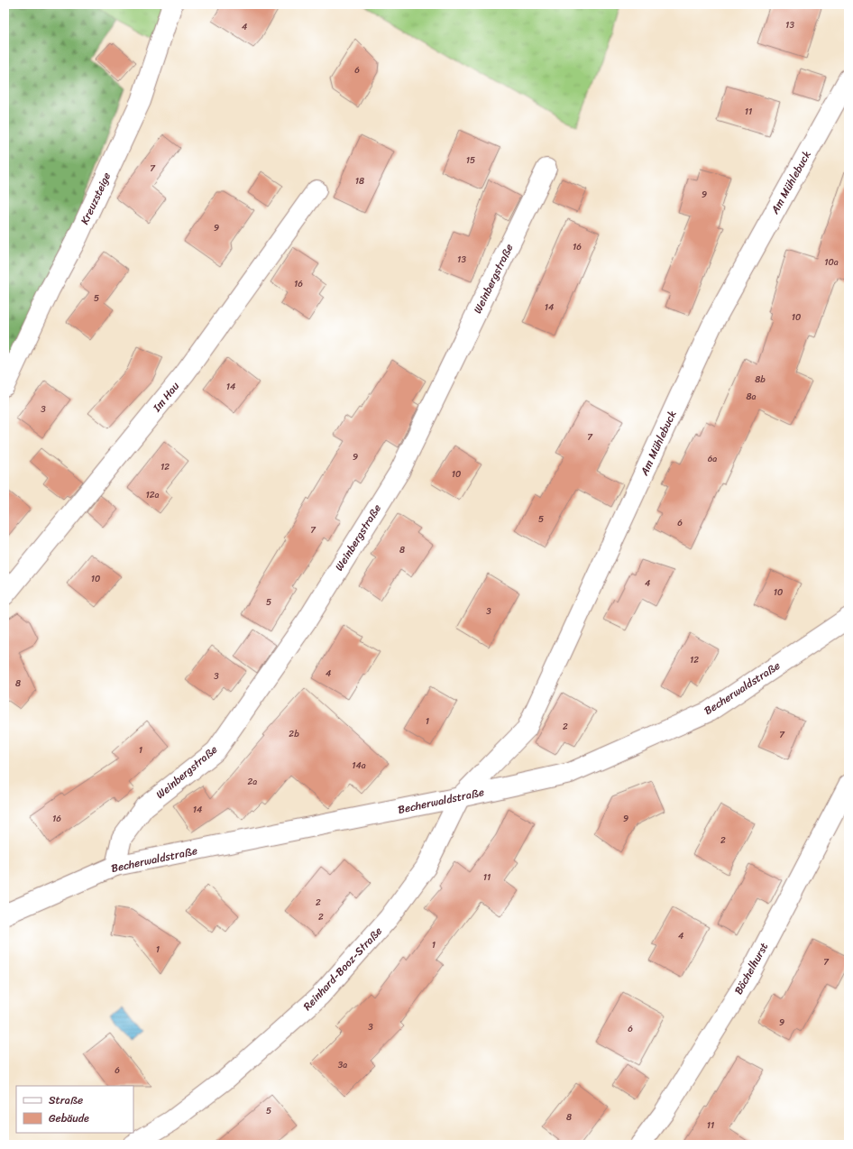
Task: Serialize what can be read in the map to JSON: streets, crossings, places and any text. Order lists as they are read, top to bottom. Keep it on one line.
{"streets":{"street":["Am Mühlebuck","Kreuzsteige","Weinbergstraße","Im Hau","Becherwaldstraße","Reinhard-Booz-Straße","Bächelhurst"]},"crossings":[["Am Mühlebuck","Becherwaldstraße"],["Am Mühlebuck","Reinhard-Booz-Straße"],["Weinbergstraße","Becherwaldstraße"],["Becherwaldstraße","Reinhard-Booz-Straße"]],"house_numbers":["13","4","6","11","15","7","18","9","9","16","13","10a","16","5","14","10","8b","14","8a","3","7","9","6a","12","10","12a","5","6","7","8","10","4","10","5","3","12","4","3","8","1","2","2b","7","1","14a","2a","14","16","9","2","11","2","2","4","1","1","7","9","3","6","3a","6","5","8","11"],"legend":["Straße","Gebäude"]}
